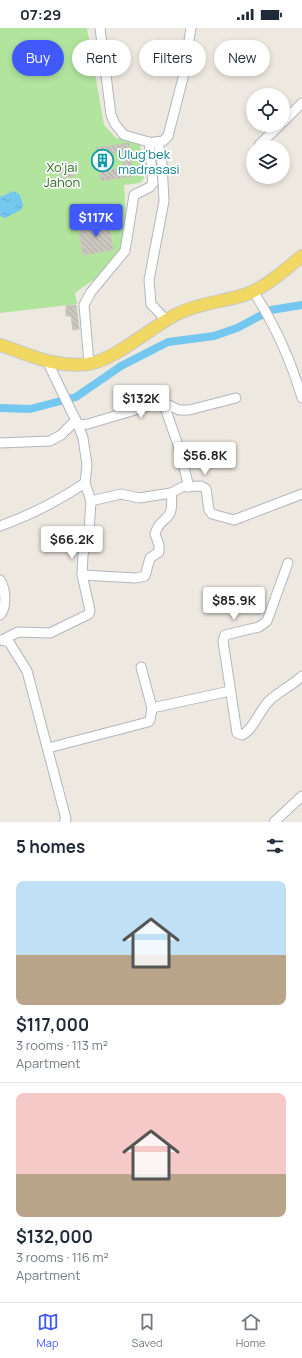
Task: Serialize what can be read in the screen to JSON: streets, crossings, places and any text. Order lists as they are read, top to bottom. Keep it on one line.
{"parks":["Xo'jai Jahon"],"places":{"building":["Ulug'bek madrasasi"]},"page":{"status":"07:29","chip":["Buy","Rent","Filters","New"],"price":["$117K","$132K","$56.8K","$66.2K","$85.9K"],"heading":"5 homes","list":[{"name":"$117,000","note":"3 rooms · 113 m² · Apartment"},{"name":"$132,000","note":"3 rooms · 116 m² · Apartment"}],"tabs":["Map","Saved","Home"]}}
